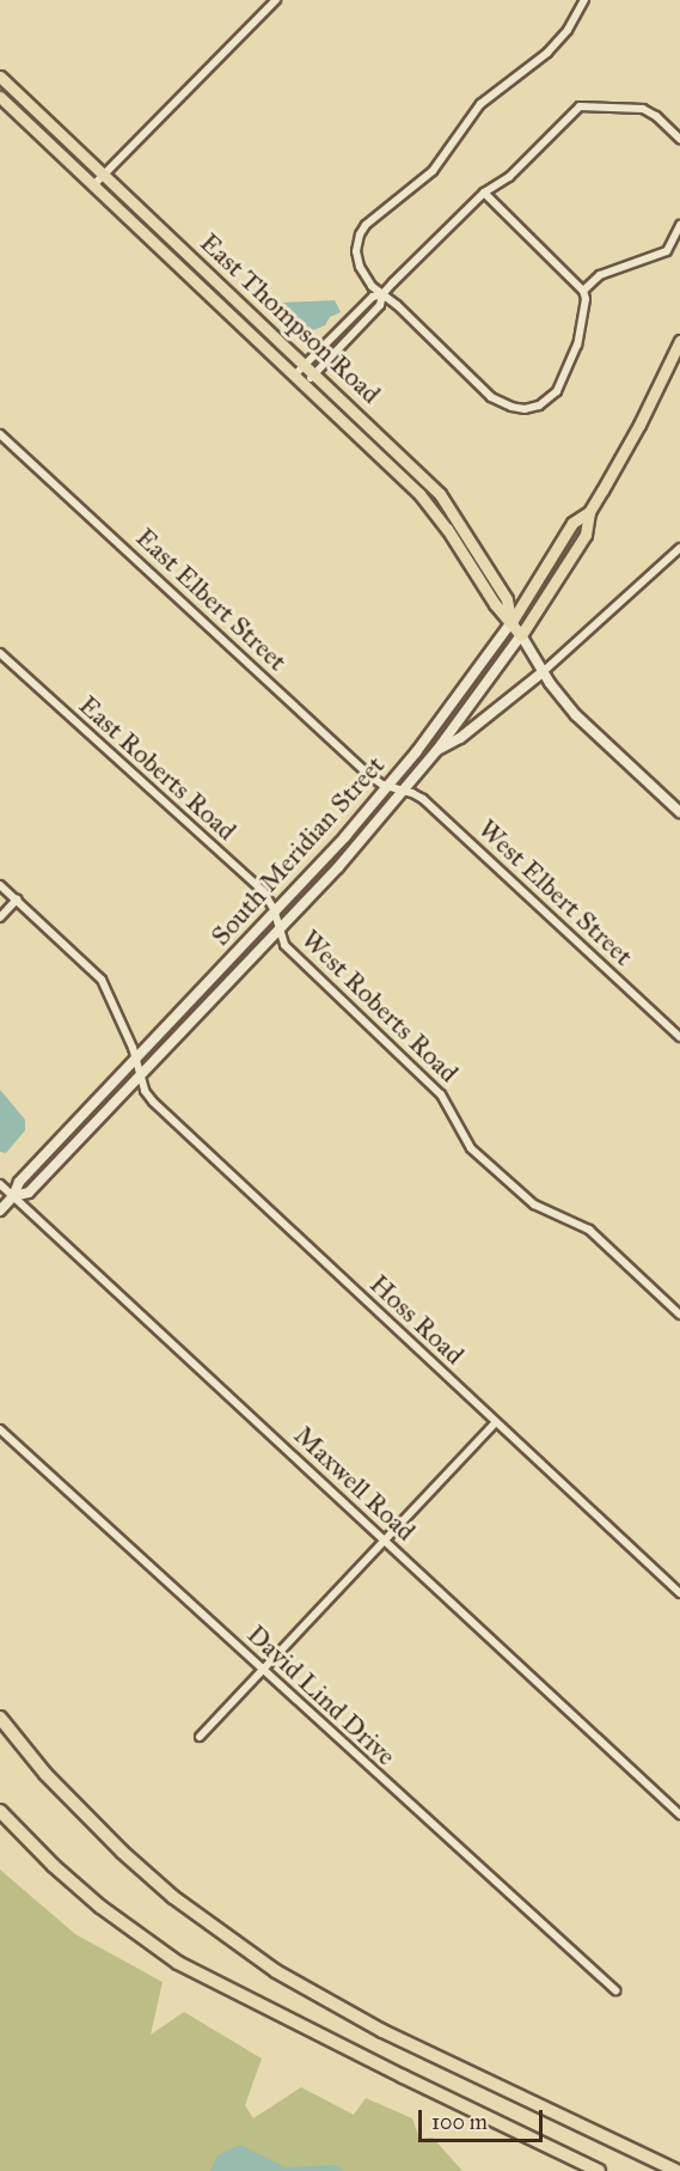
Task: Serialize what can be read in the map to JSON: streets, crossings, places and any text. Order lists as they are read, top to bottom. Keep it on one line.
{"streets":{"main road":["East Thompson Road","South Meridian Street"],"street":["East Elbert Street","East Roberts Road","West Elbert Street","West Roberts Road","Hoss Road","Maxwell Road","David Lind Drive"]},"crossings":[["East Thompson Road","South Meridian Street"],["East Elbert Street","South Meridian Street"],["East Elbert Street","West Elbert Street"],["East Roberts Road","South Meridian Street"],["East Roberts Road","West Roberts Road"],["South Meridian Street","West Elbert Street"],["South Meridian Street","West Roberts Road"],["South Meridian Street","Hoss Road"],["South Meridian Street","Maxwell Road"]],"scale_bar":"100 m"}
